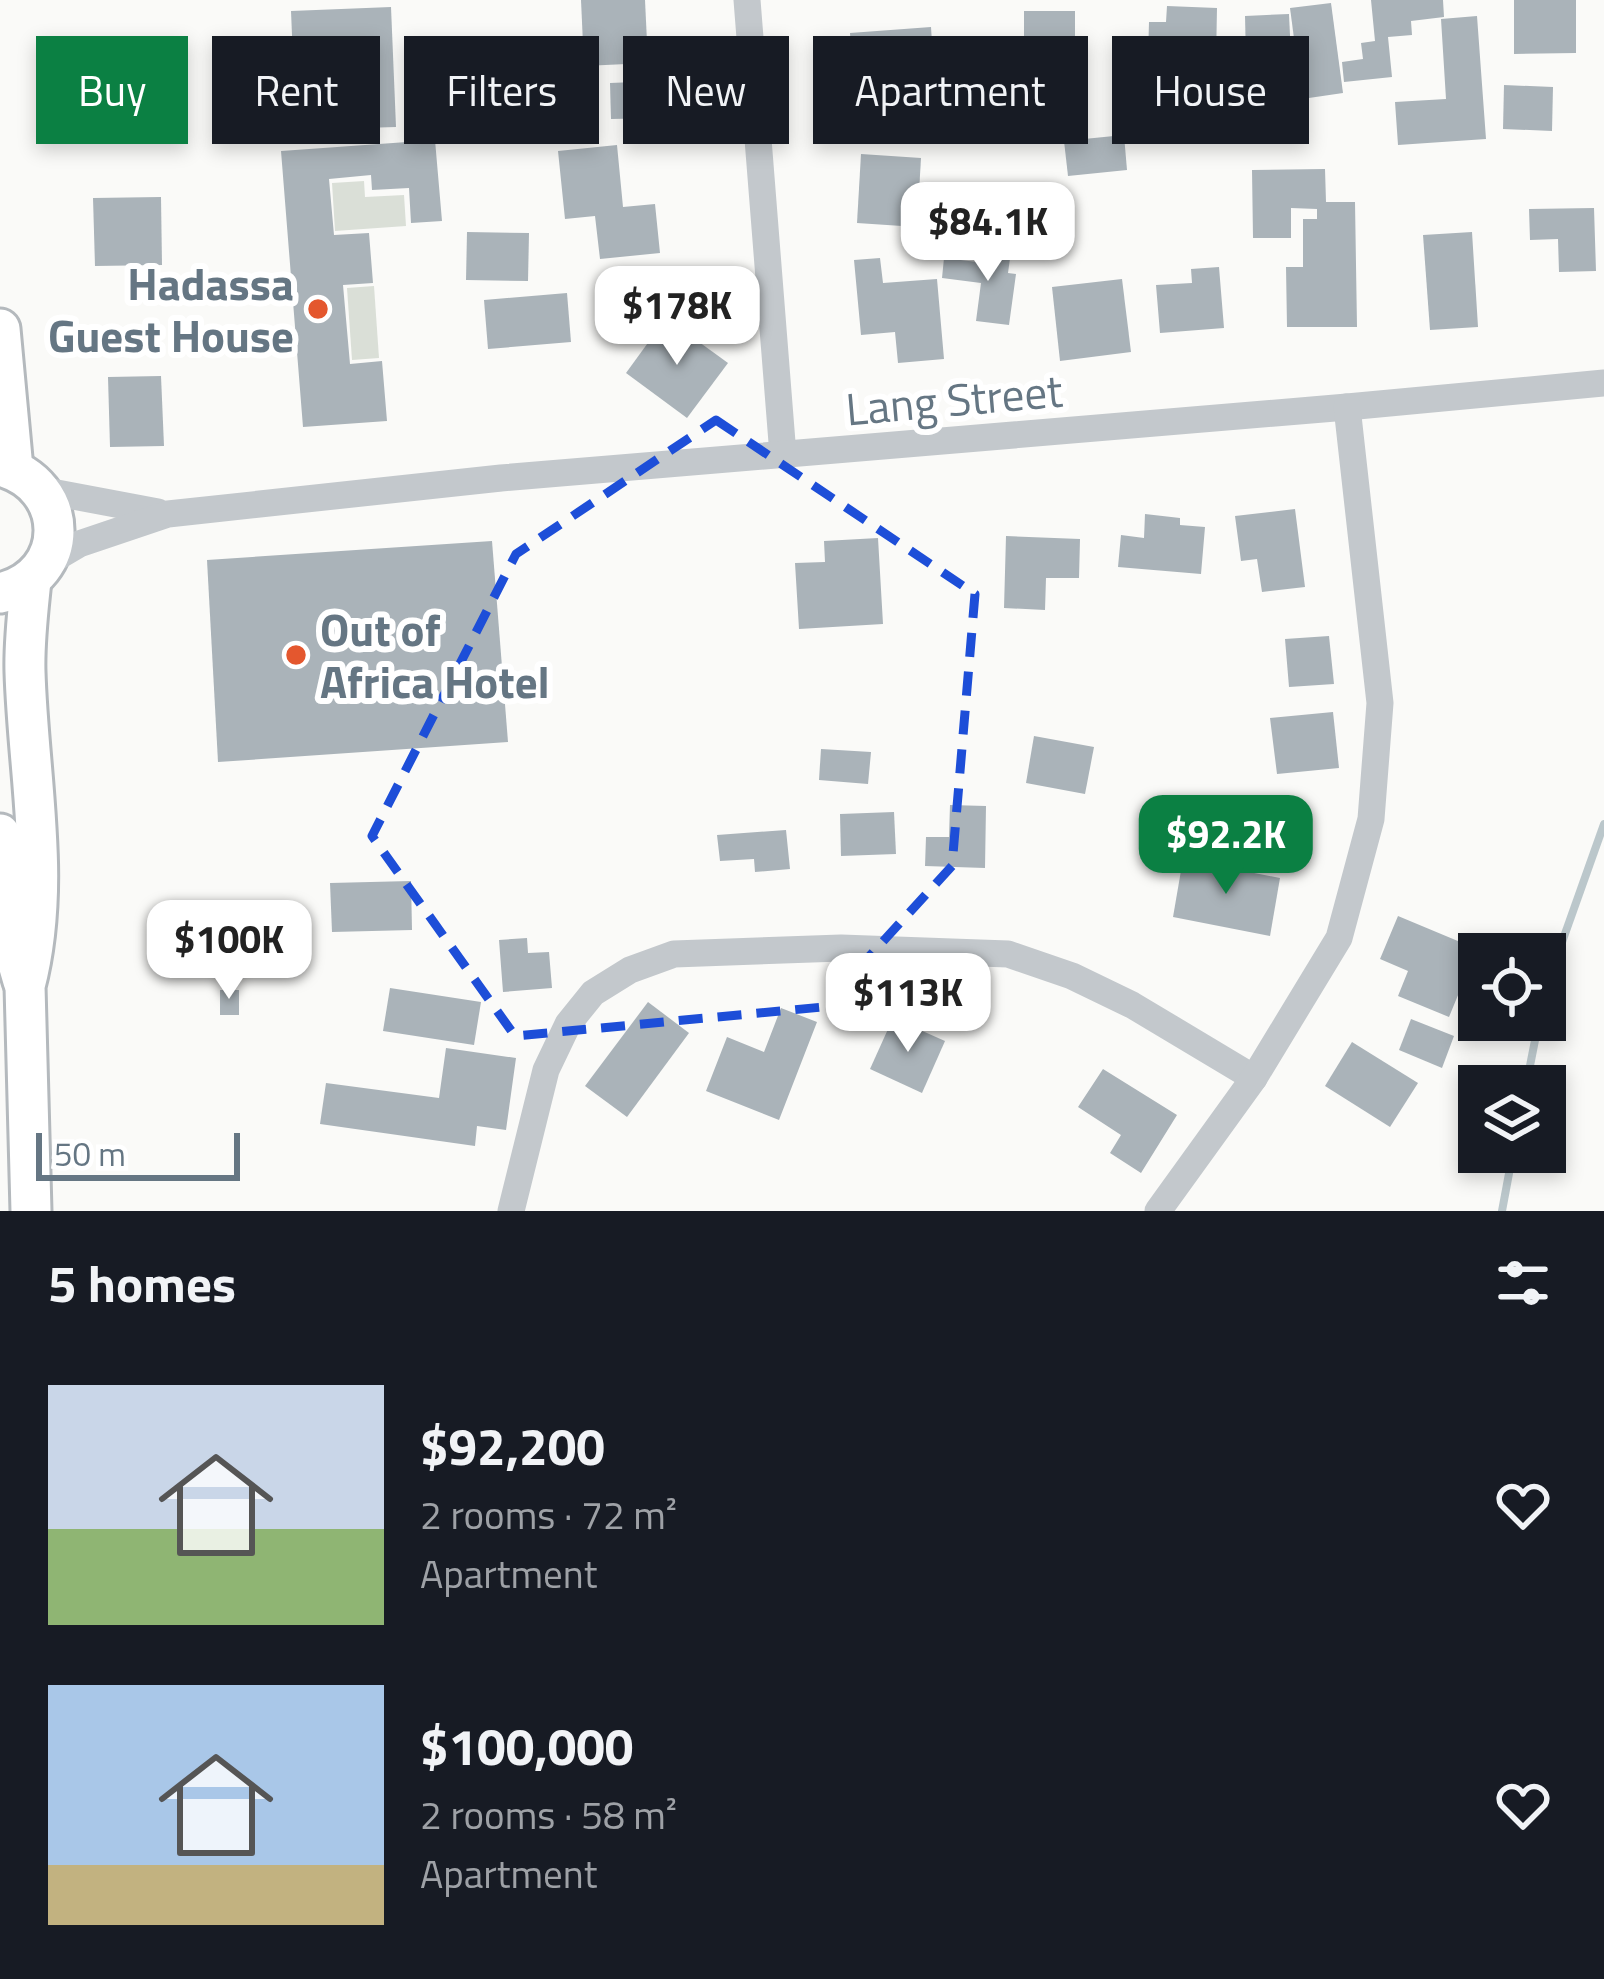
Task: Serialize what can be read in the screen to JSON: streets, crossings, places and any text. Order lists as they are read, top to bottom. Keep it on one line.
{"streets":{"street":["Lang Street"]},"places":["Hadassa Guest House","Out of Africa Hotel"],"scale_bar":"50 m","page":{"chip":["Buy","Rent","Filters","New","Apartment","House"],"price":["$84.1K","$178K","$92.2K","$100K","$113K"],"scale":"50 m","heading":"5 homes","list":[{"name":"$92,200","note":"2 rooms · 72 m² · Apartment"},{"name":"$100,000","note":"2 rooms · 58 m² · Apartment"}]}}
